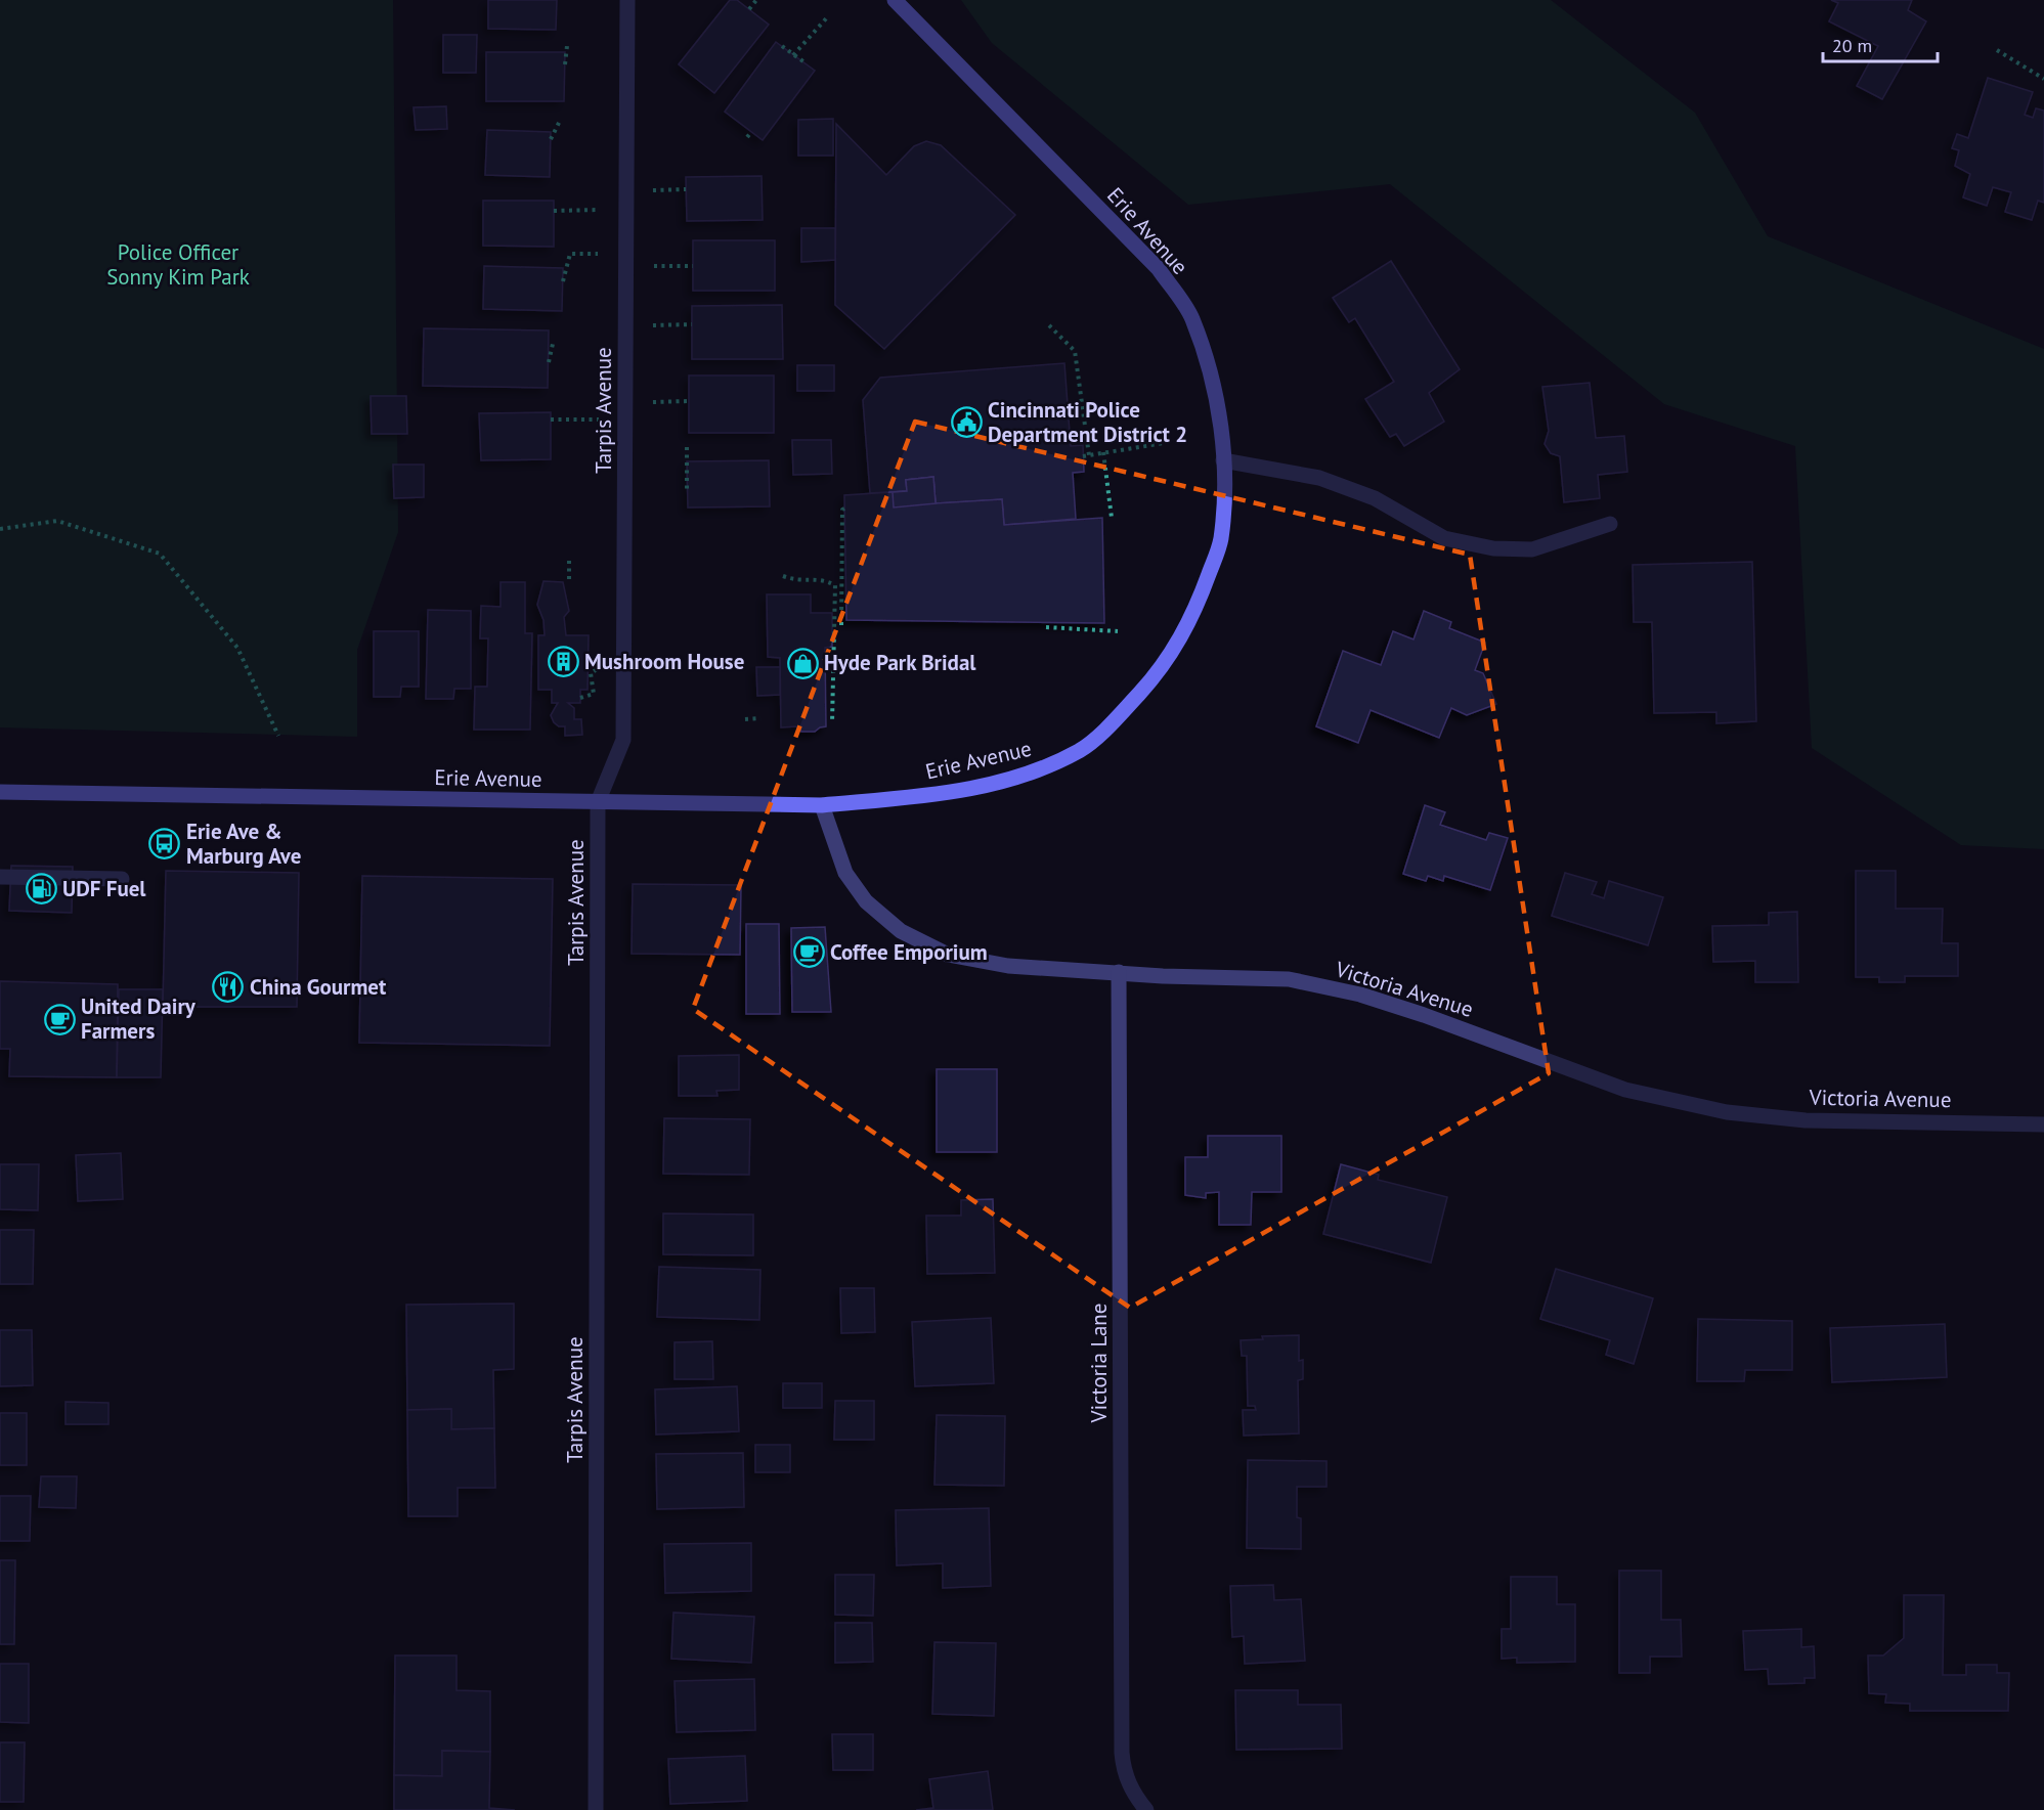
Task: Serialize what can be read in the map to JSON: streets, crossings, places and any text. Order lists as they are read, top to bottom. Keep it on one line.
{"streets":{"street":["Erie Avenue","Tarpis Avenue","Victoria Avenue","Victoria Lane"]},"crossings":[["Erie Avenue","Tarpis Avenue"],["Erie Avenue","Victoria Avenue"],["Victoria Avenue","Victoria Lane"]],"parks":["Police Officer Sonny Kim Park"],"places":{"public building":["Cincinnati Police Department District 2"],"building":["Mushroom House"],"shop":["Hyde Park Bridal"],"bus stop":["Erie Ave & Marburg Ave"],"fuel station":["UDF Fuel"],"cafe":["Coffee Emporium","United Dairy Farmers"],"restaurant":["China Gourmet"]},"scale_bar":"20 m"}
